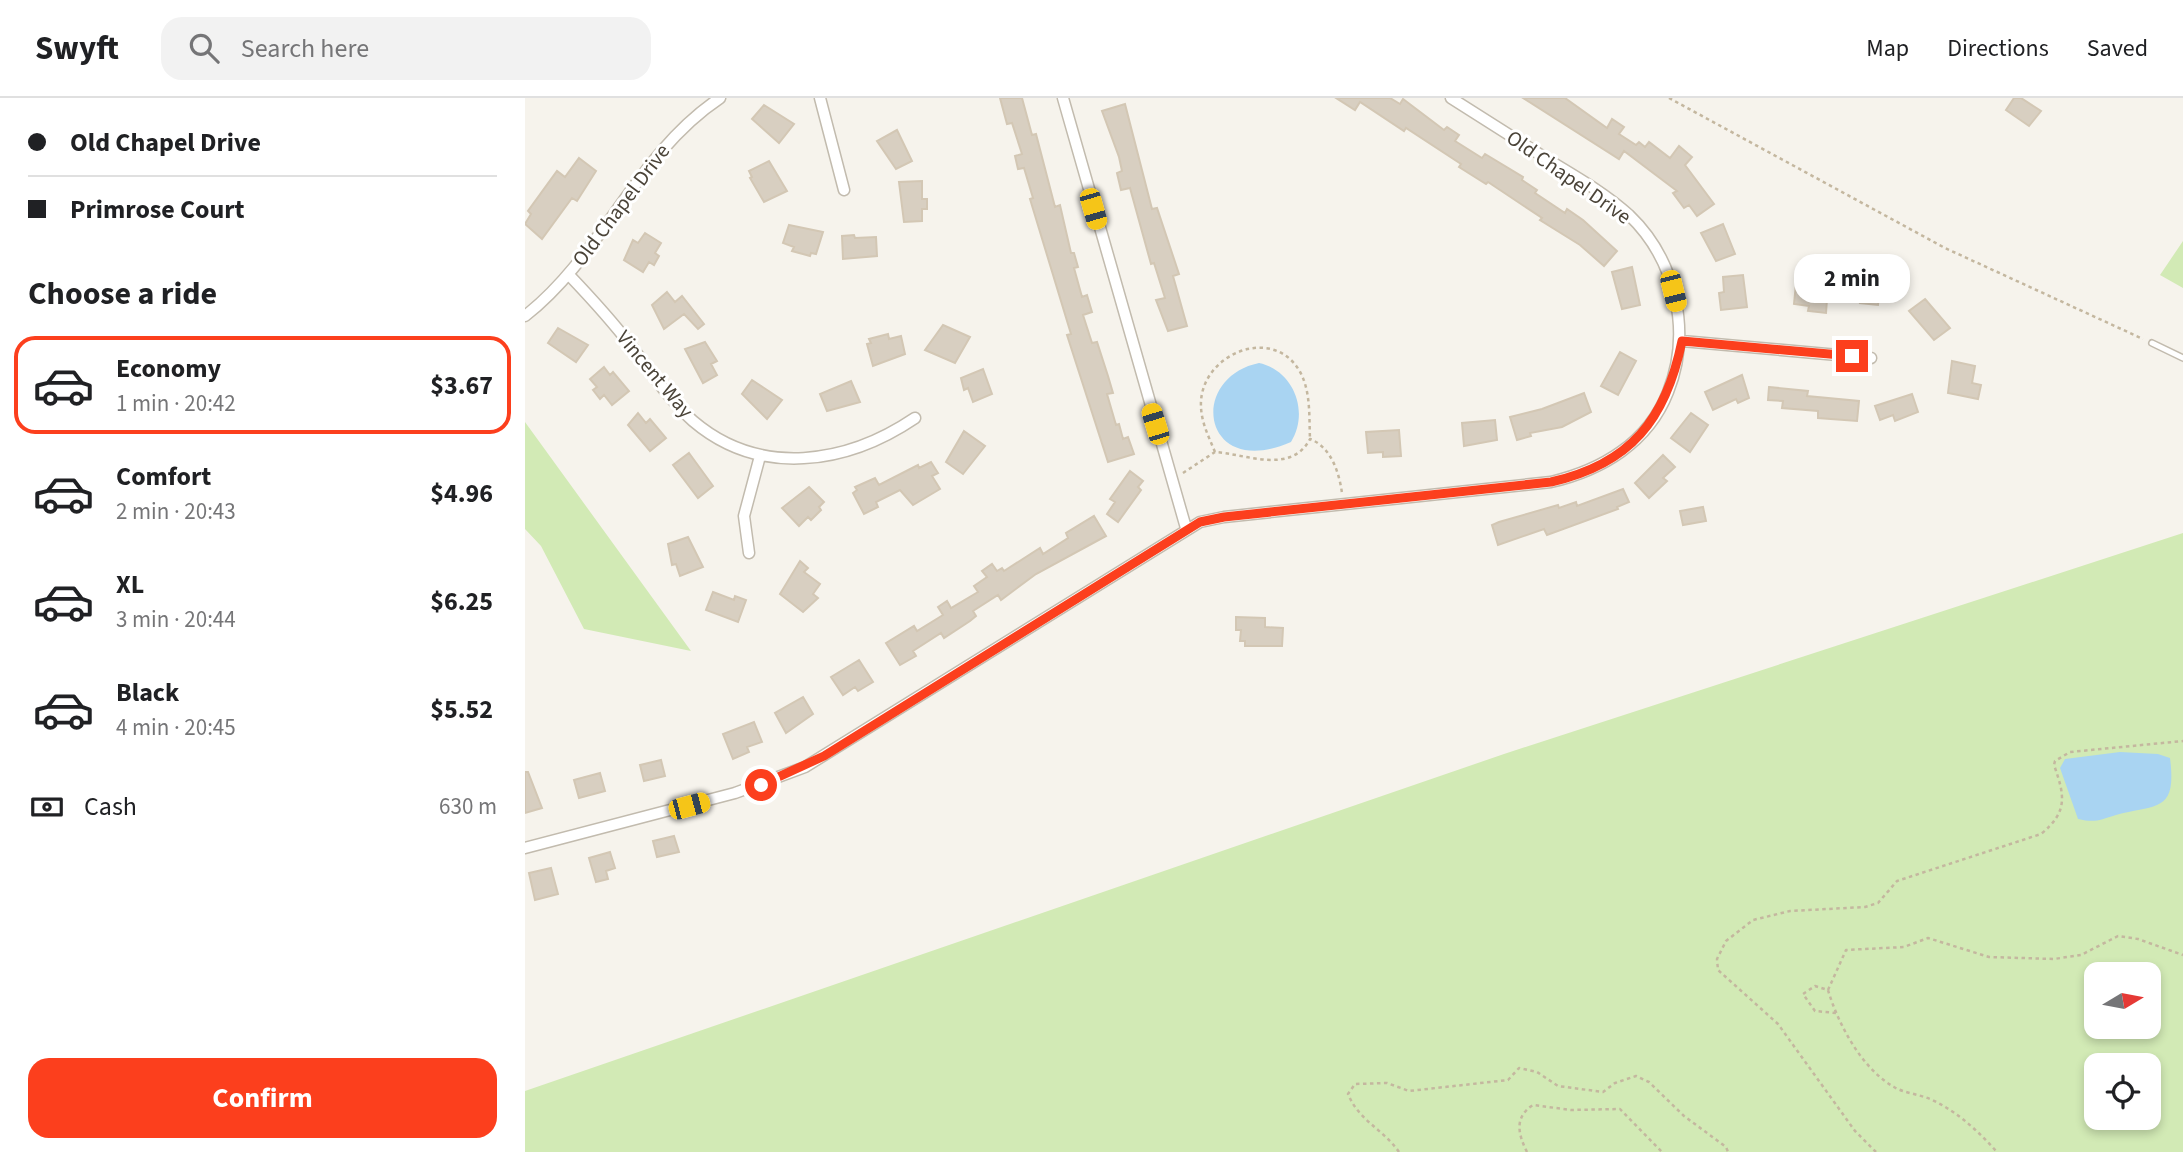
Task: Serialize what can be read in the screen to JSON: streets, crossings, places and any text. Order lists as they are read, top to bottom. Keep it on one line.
{"streets":{"street":["Old Chapel Drive","Vincent Way"]},"crossings":[["Old Chapel Drive","Vincent Way"]],"north":"right","page":{"header":"Swyft","search":"Search here","nav":["Map","Directions","Saved"],"banner":["Old Chapel Drive","Primrose Court"],"heading":"Choose a ride","bubble":"2 min","list":[{"name":"Economy","note":"1 min · 20:42","value":"$3.67"},{"name":"Comfort","note":"2 min · 20:43","value":"$4.96"},{"name":"XL","note":"3 min · 20:44","value":"$6.25"},{"name":"Black","note":"4 min · 20:45","value":"$5.52"}],"pay":["Cash","630 m"],"buttons":"Confirm"}}
